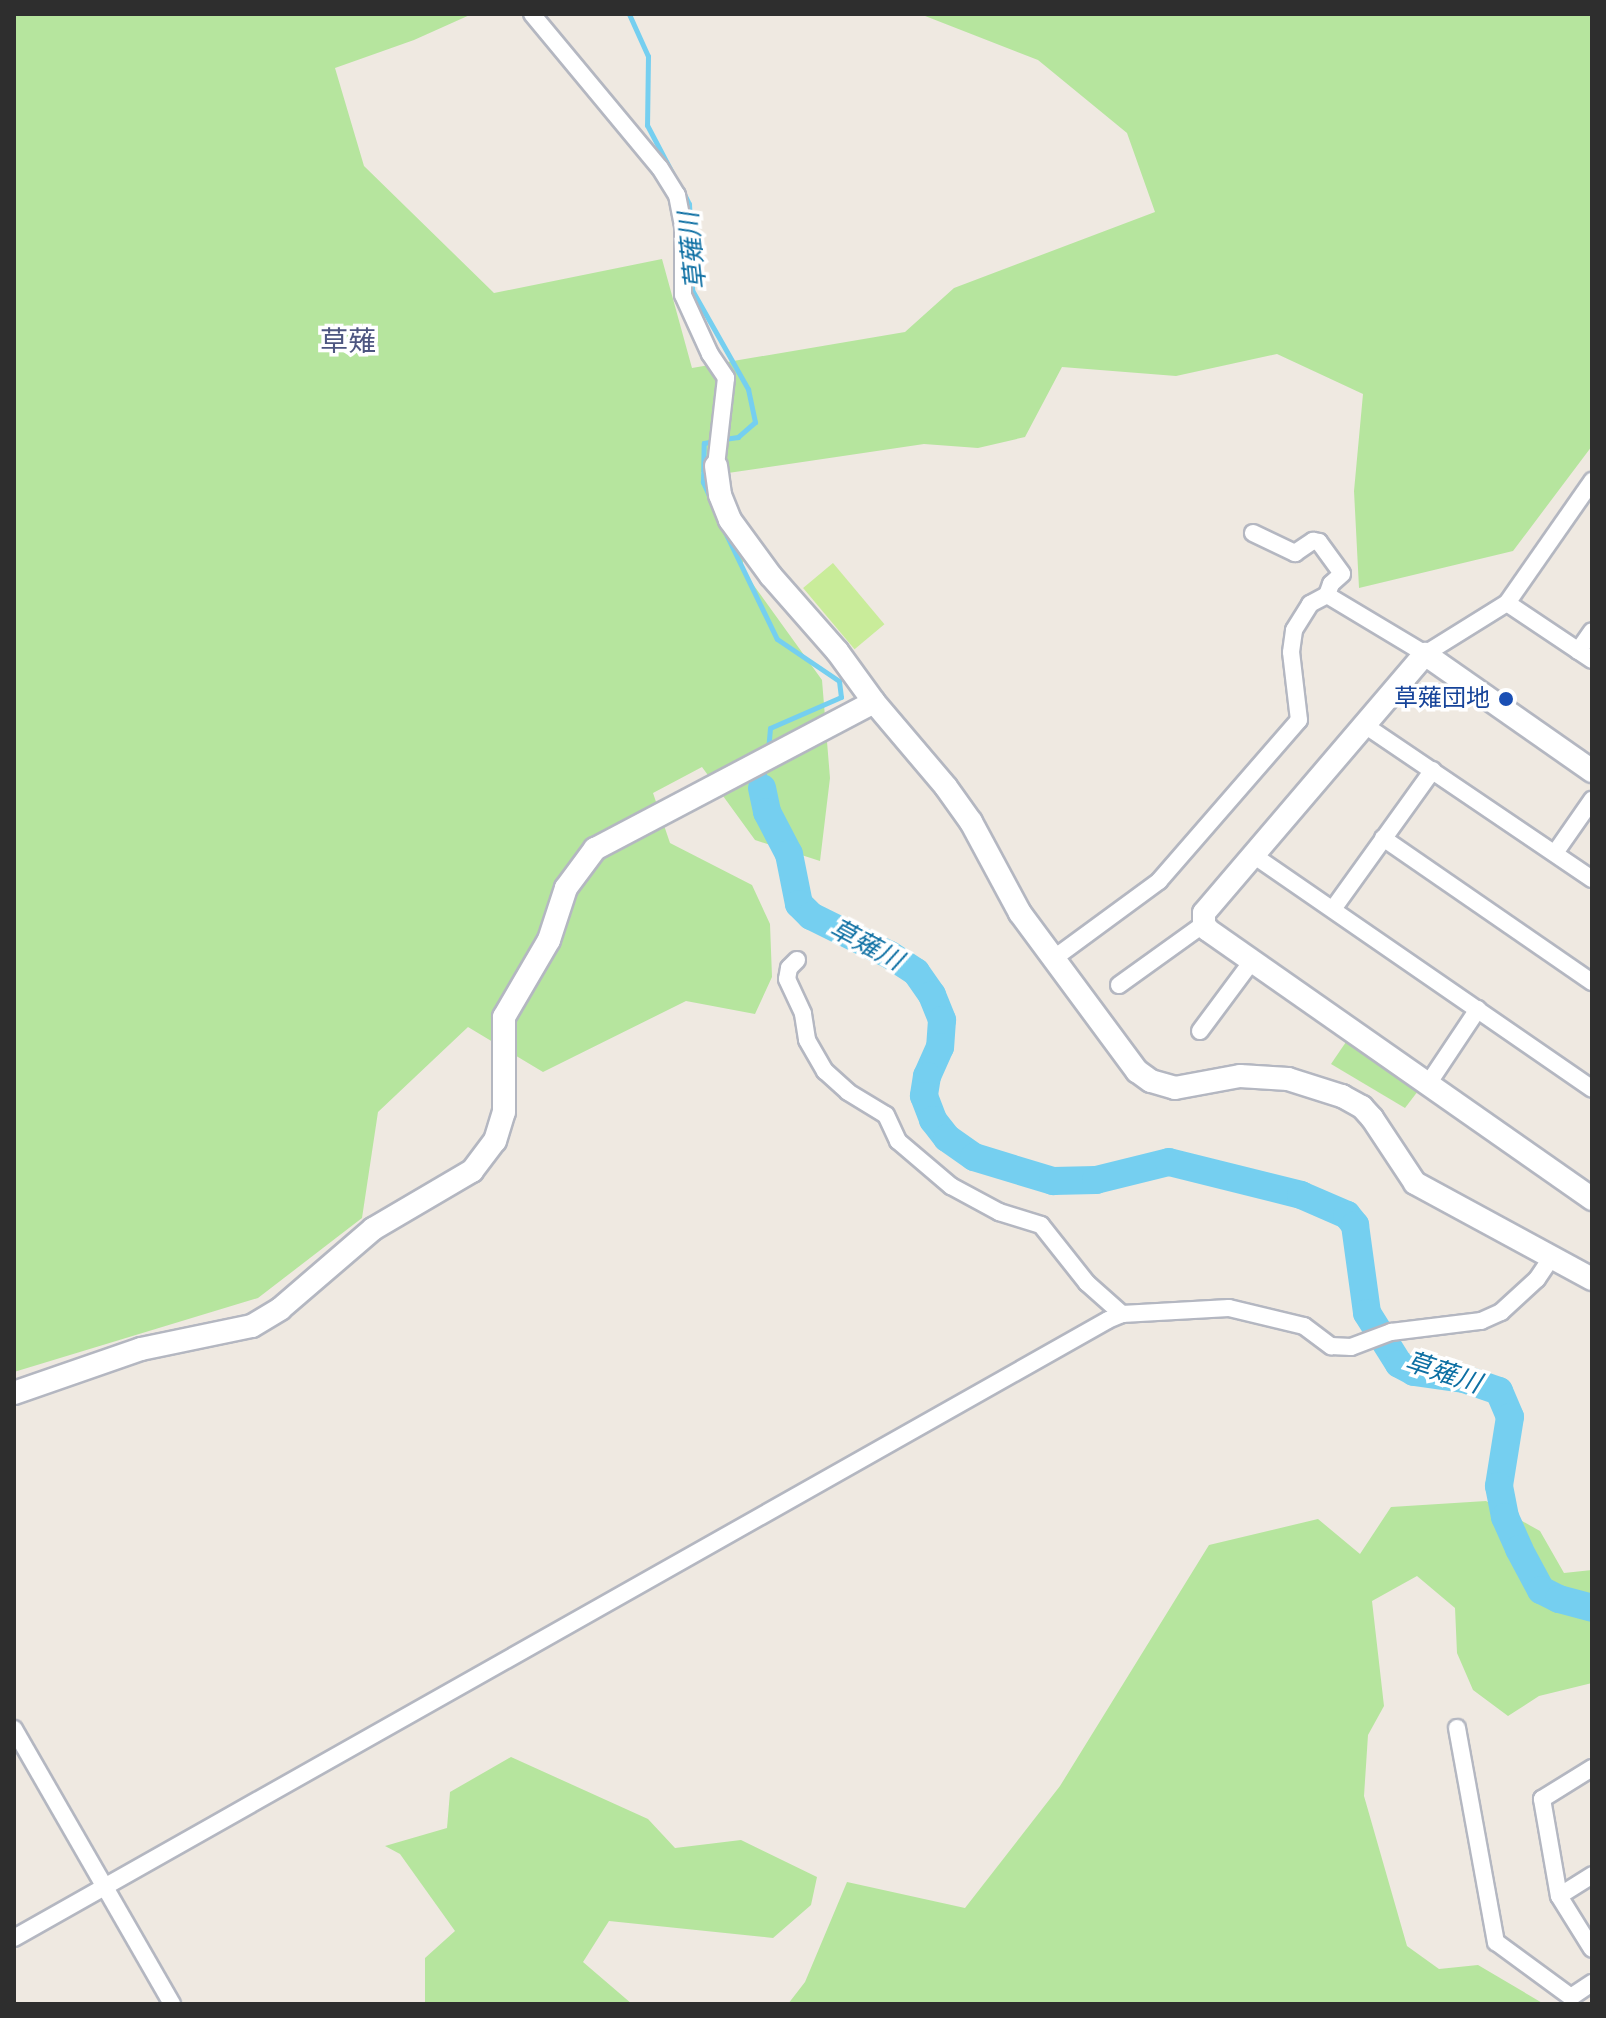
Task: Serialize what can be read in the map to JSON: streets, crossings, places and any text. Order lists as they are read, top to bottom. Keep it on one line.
{"districts":["草薙"],"water":["草薙川"],"places":["草薙団地"]}
